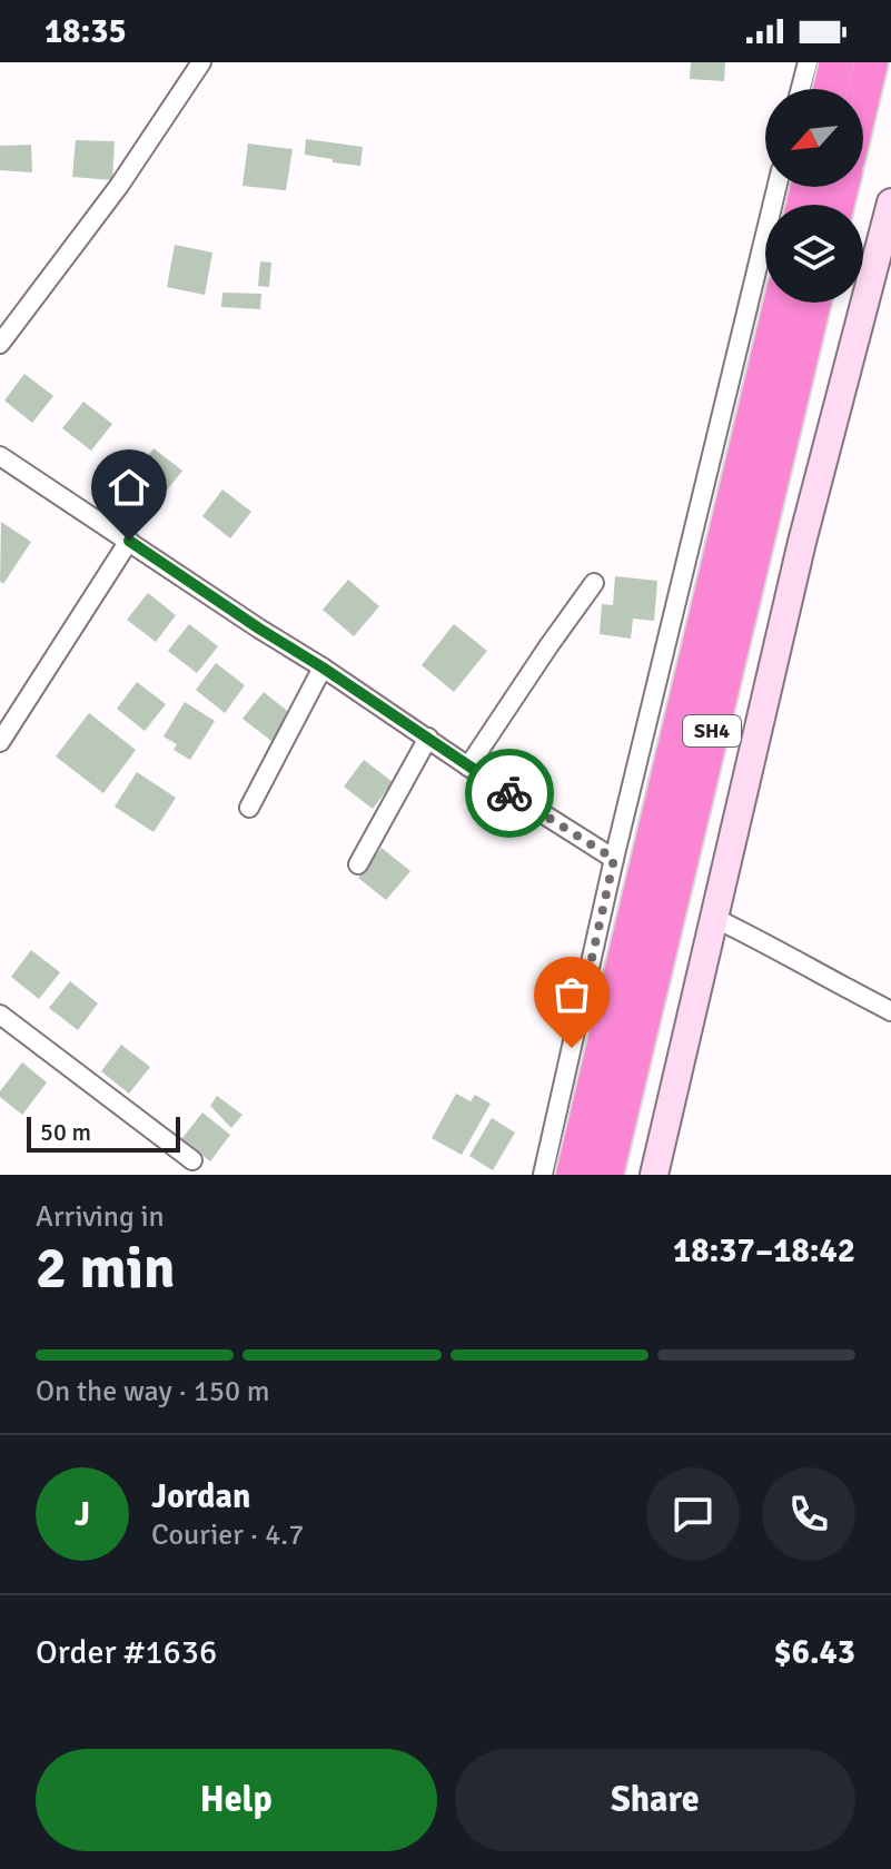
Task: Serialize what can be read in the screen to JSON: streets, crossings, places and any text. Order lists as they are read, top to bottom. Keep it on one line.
{"streets":{"highway":["SH4"]},"scale_bar":"50 m","north":"bottom left","page":{"status":"18:35","scale":"50 m","heading":["2 min","Arriving in","18:37–18:42"],"panel":["Jordan","Courier · 4.7","Order #1636","$6.43"],"bar":"On the way · 150 m","round":"J","buttons":["Help","Share"]}}
